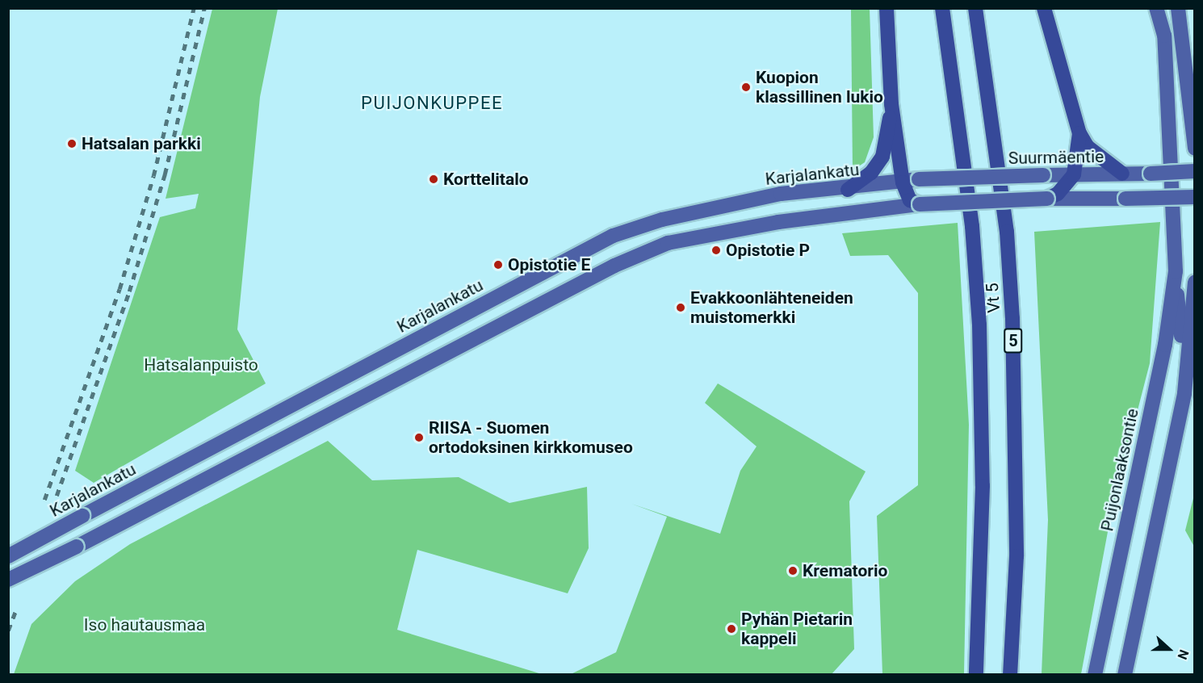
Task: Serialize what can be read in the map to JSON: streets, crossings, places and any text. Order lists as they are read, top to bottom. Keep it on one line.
{"streets":{"highway":["Vt 5","5"],"main road":["Suurmäentie","Karjalankatu","Puijonlaaksontie"]},"crossings":[["Suurmäentie","Karjalankatu"]],"districts":["PUIJONKUPPEE"],"parks":["Hatsalanpuisto","Iso hautausmaa"],"places":["Kuopion klassillinen lukio","Hatsalan parkki","Korttelitalo","Opistotie P","Opistotie E","Evakkoonlähteneiden muistomerkki","RIISA - Suomen ortodoksinen kirkkomuseo","Krematorio","Pyhän Pietarin kappeli"],"north":"right"}
